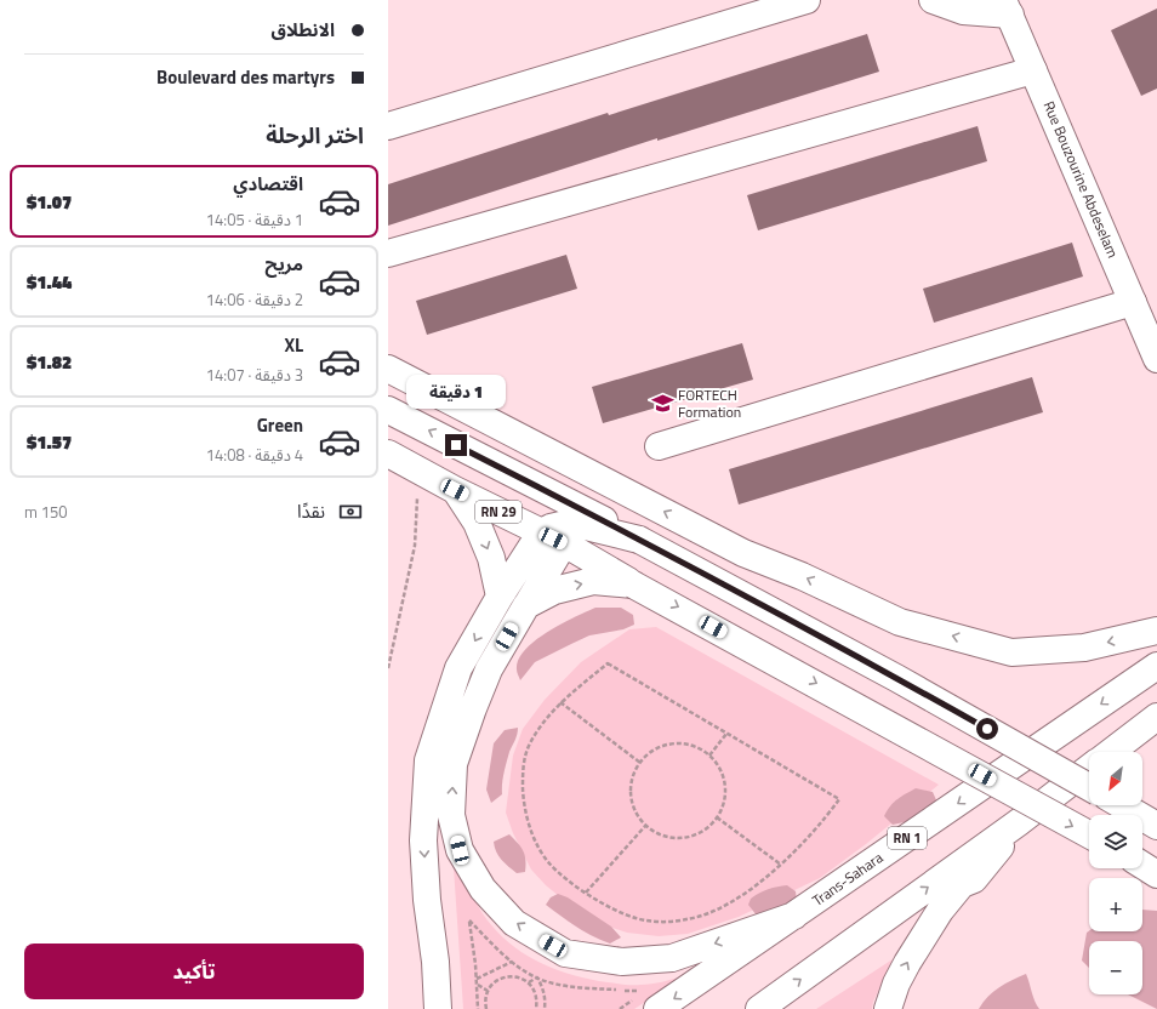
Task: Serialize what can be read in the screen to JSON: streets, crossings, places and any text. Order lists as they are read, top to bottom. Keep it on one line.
{"streets":{"main road":["Rue Bouzourine Abdeselam","RN 29","RN 1","Trans-Sahara"]},"places":{"school or university":["FORTECH Formation"]},"north":"bottom left","page":{"banner":["الانطلاق","Boulevard des martyrs"],"heading":"اختر الرحلة","list":[{"name":"اقتصادي","note":"1 دقيقة · 14:05","value":"$1.07"},{"name":"مريح","note":"2 دقيقة · 14:06","value":"$1.44"},{"name":"XL","note":"3 دقيقة · 14:07","value":"$1.82"},{"name":"Green","note":"4 دقيقة · 14:08","value":"$1.57"}],"bubble":"1 دقيقة","pay":["نقدًا","150 m"],"map_buttons":["+","−"],"buttons":"تأكيد"}}
